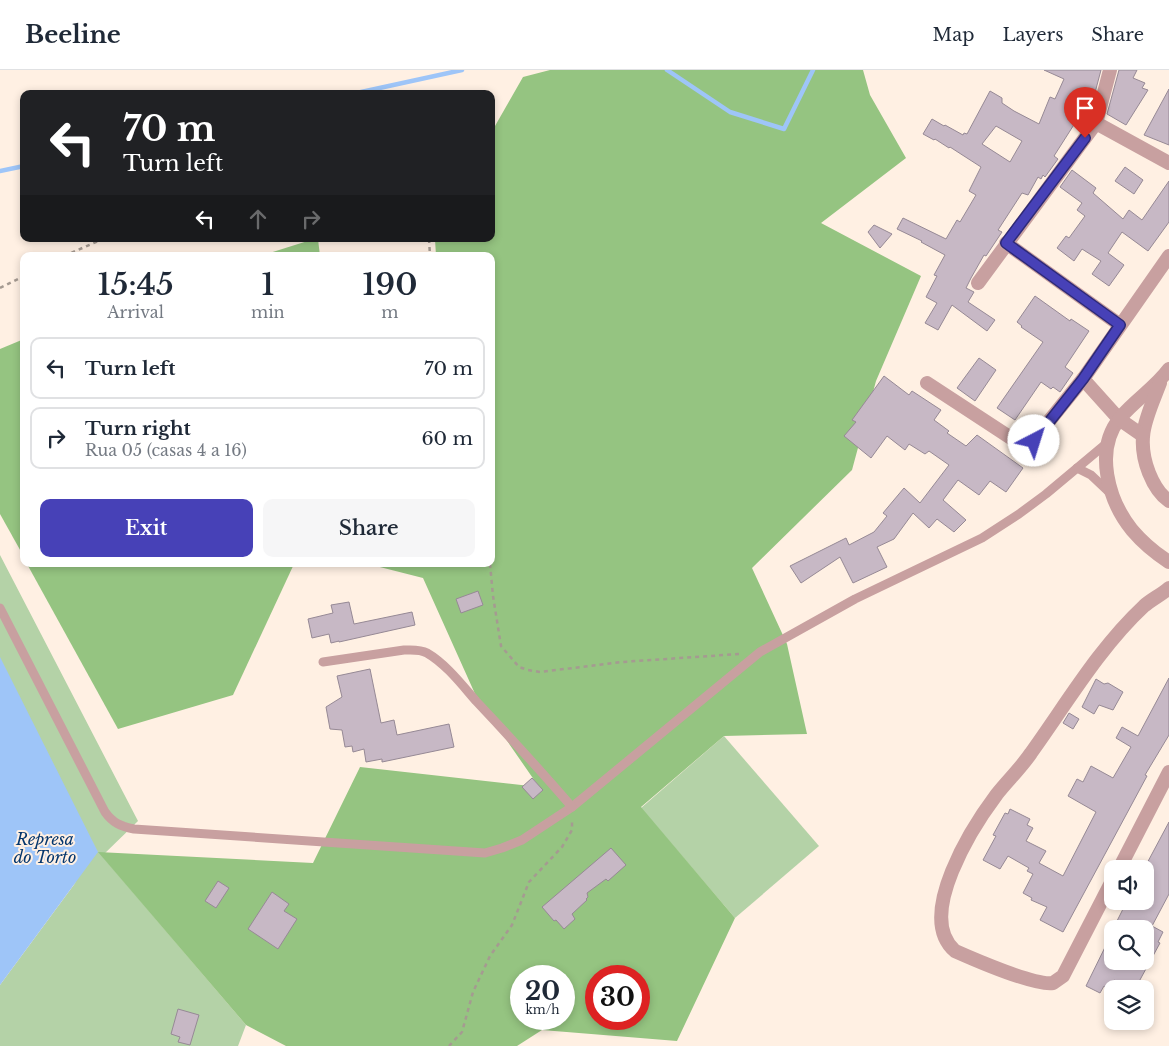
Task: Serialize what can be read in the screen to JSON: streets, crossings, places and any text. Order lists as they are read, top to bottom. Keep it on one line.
{"water":["Represa do Torto"],"page":{"header":"Beeline","nav":["Map","Layers","Share"],"turn":["70 m","Turn left"],"eta":["15:45","Arrival","1","min","190","m"],"list":[{"name":"Turn left","value":"70 m"},{"name":"Turn right","note":"Rua 05 (casas 4 a 16)","value":"60 m"}],"buttons":["Exit","Share"],"speed":"20 km/h","limit":"30"}}
